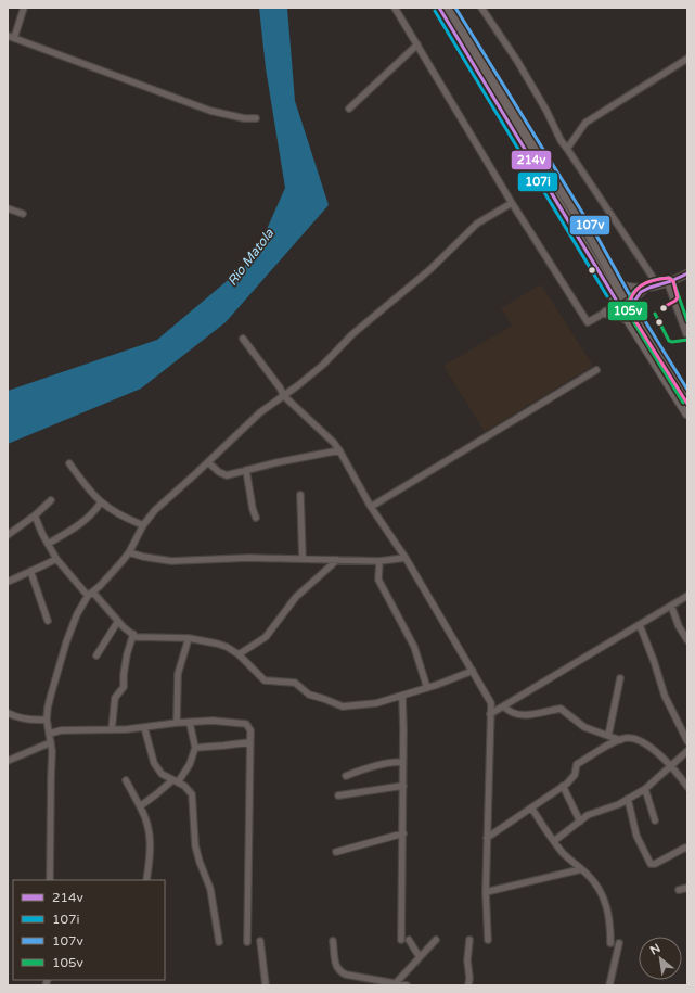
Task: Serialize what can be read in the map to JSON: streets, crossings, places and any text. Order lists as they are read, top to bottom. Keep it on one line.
{"water":["Rio Matola"],"lines":["transit line 214v","transit line 107v","transit line 107i","transit line 105v"],"legend":["214v","107i","107v","105v"],"north":"top left"}
